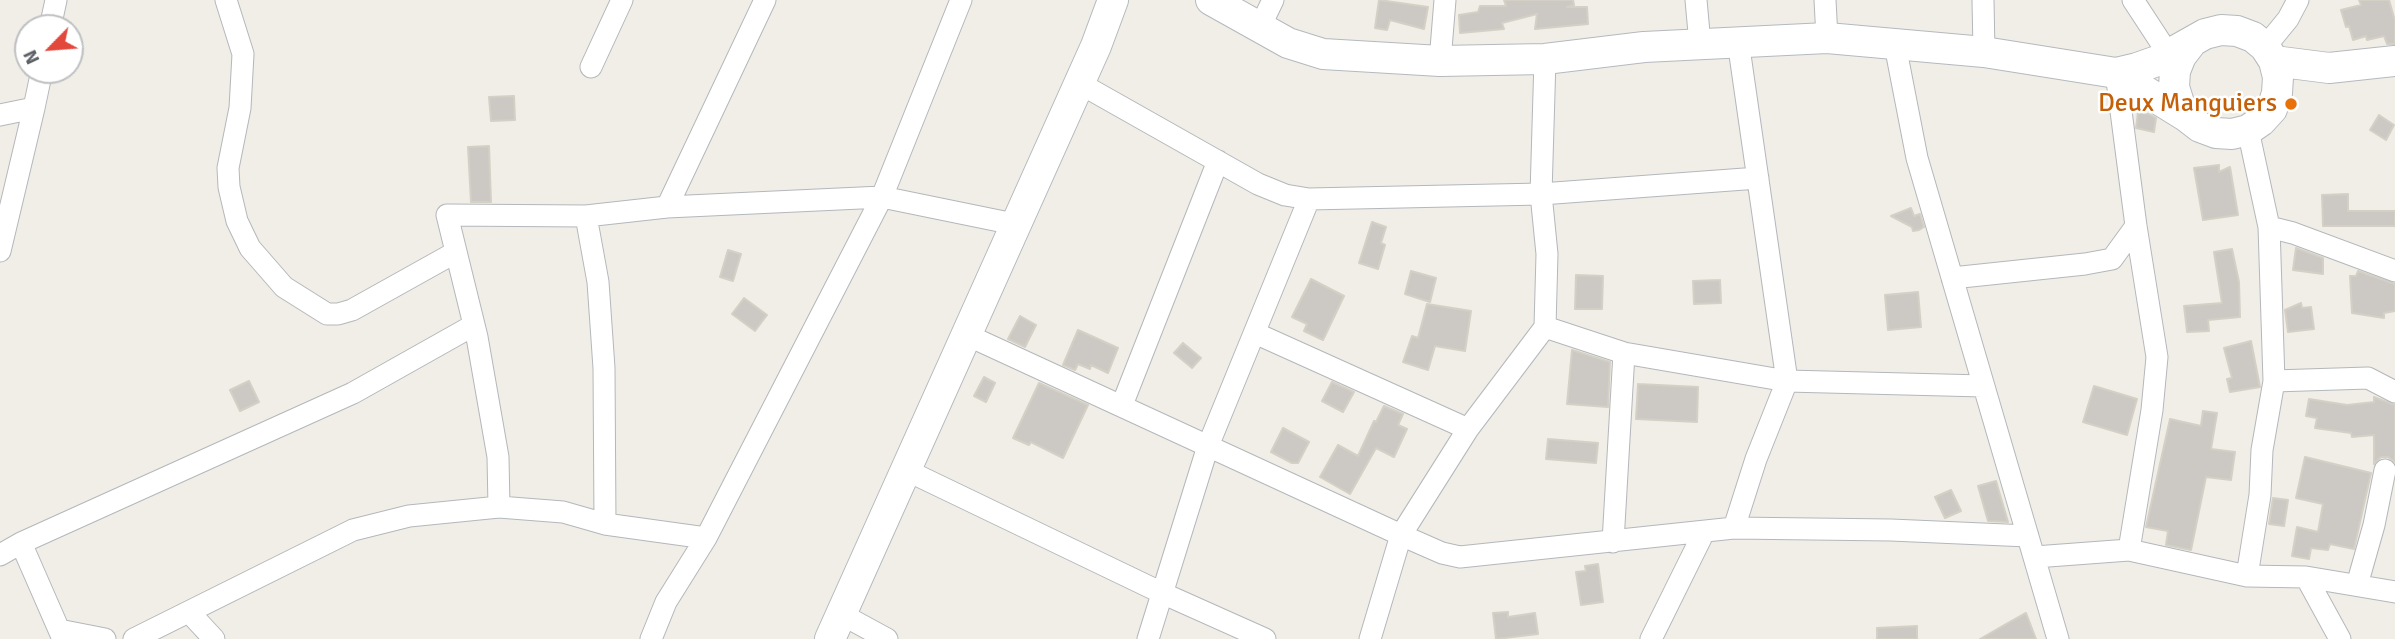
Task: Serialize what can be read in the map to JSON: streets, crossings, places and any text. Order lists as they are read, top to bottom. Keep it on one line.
{"places":["Deux Manguiers"],"north":"bottom left"}
